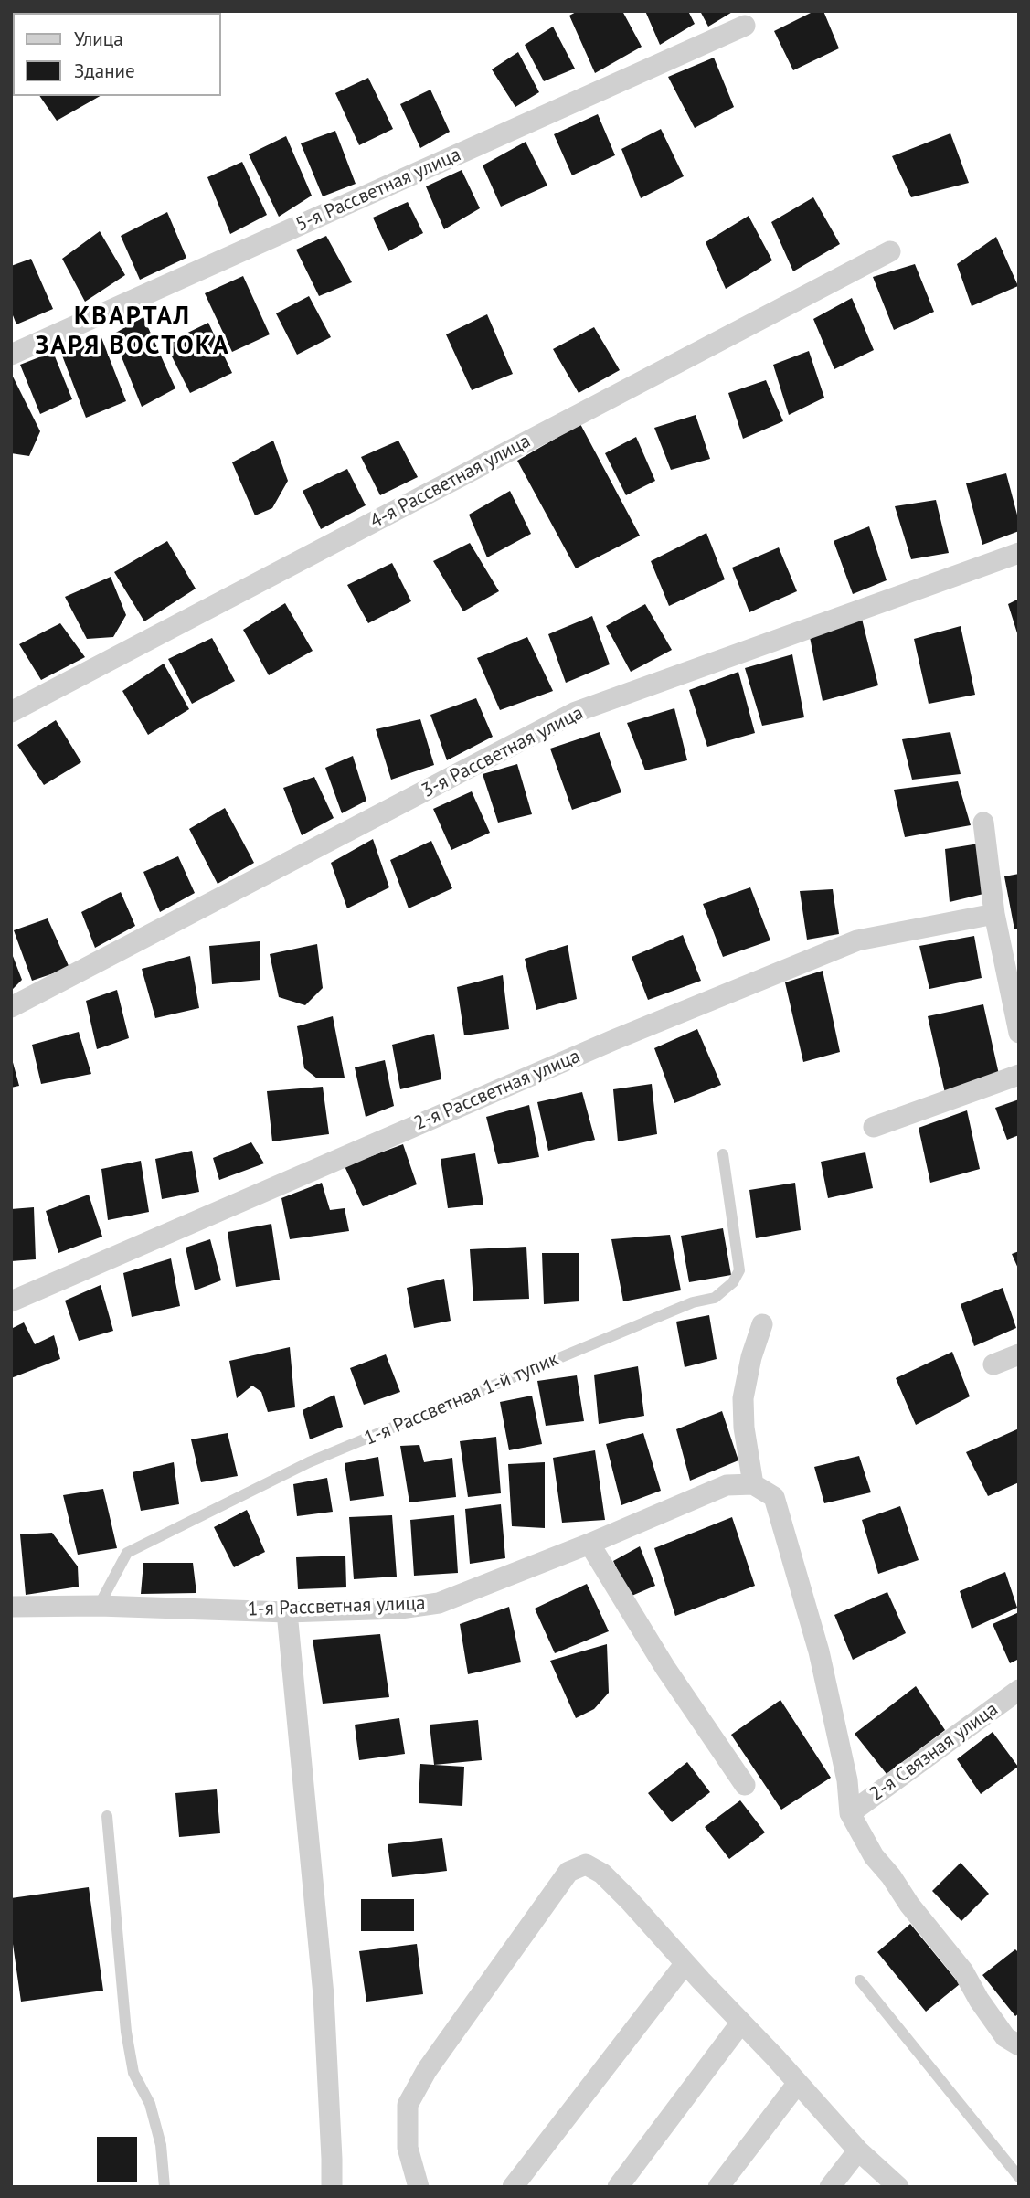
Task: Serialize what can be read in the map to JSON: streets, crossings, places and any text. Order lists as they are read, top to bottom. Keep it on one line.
{"streets":{"street":["5-я Рассветная улица","4-я Рассветная улица","3-я Рассветная улица","2-я Рассветная улица","1-я Рассветная улица","2-я Связная улица"],"lane":["1-я Рассветная 1-й тупик"]},"crossings":[["1-я Рассветная 1-й тупик","1-я Рассветная улица"]],"districts":["КВАРТАЛ ЗАРЯ ВОСТОКА"],"legend":["Улица","Здание"]}
